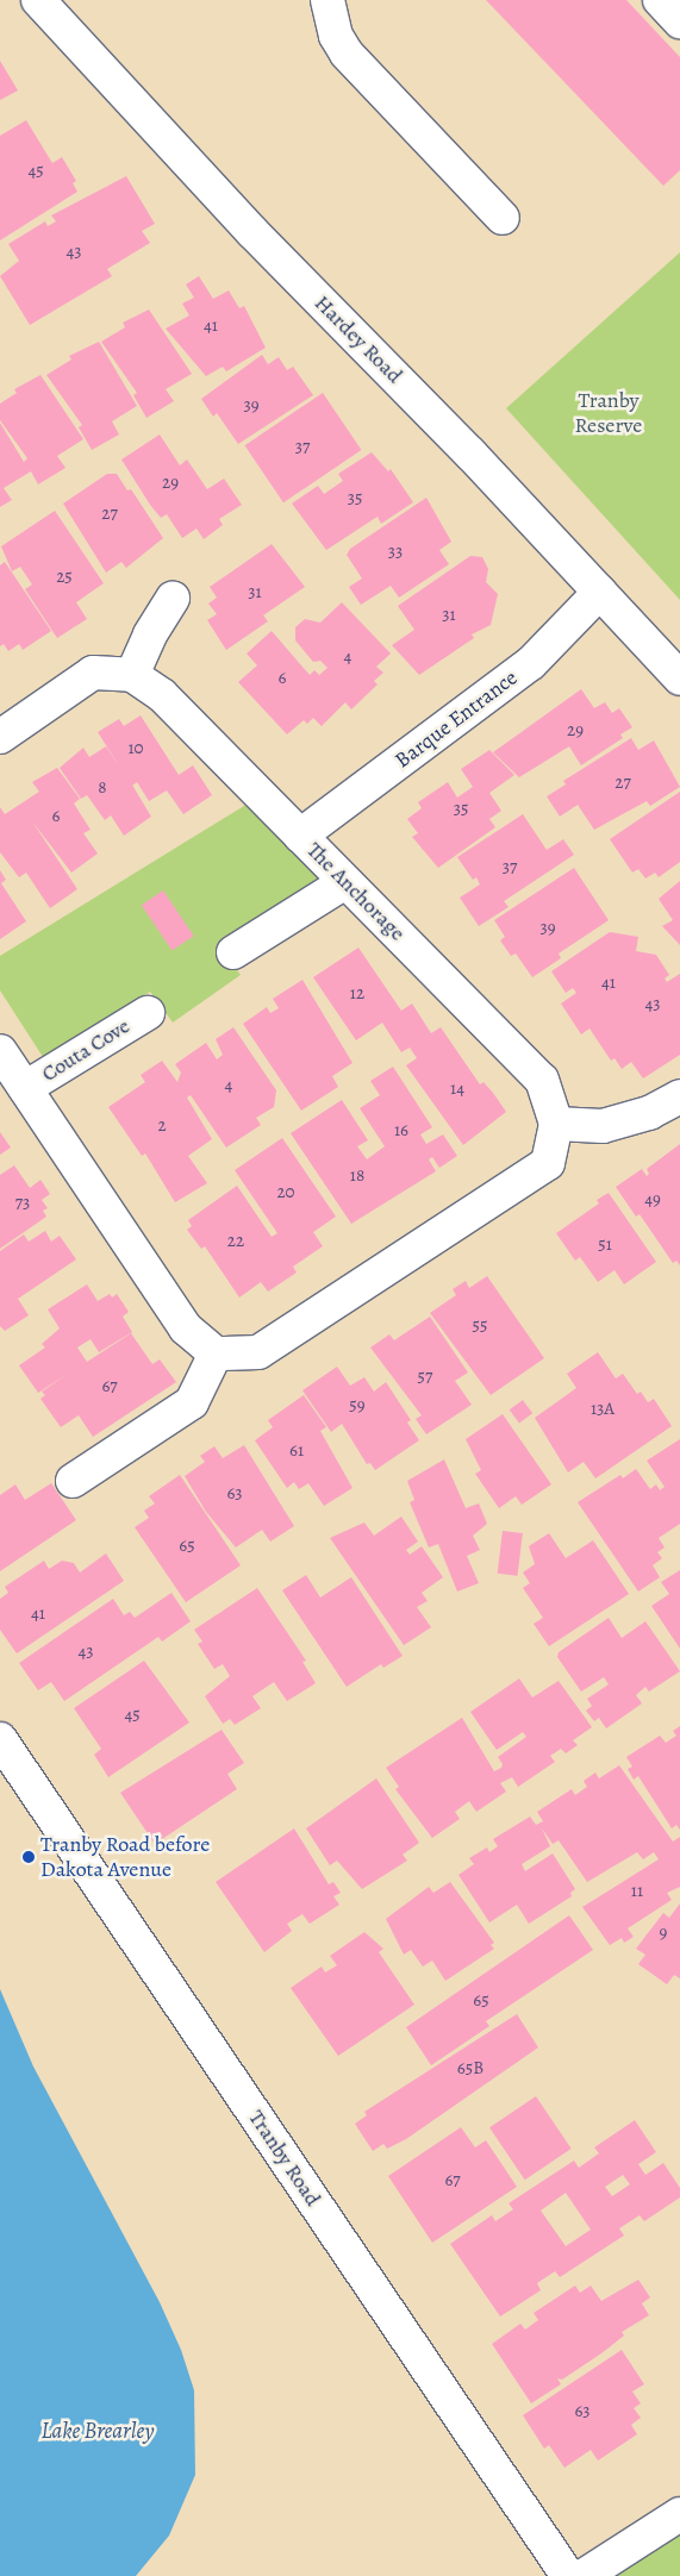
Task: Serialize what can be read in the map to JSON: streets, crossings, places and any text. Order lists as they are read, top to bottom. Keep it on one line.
{"streets":{"street":["Hardey Road","Barque Entrance","The Anchorage","Couta Cove","Tranby Road"]},"crossings":[["Hardey Road","Barque Entrance"],["Barque Entrance","The Anchorage"]],"water":["Lake Brearley"],"parks":["Tranby Reserve"],"places":["Tranby Road before Dakota Avenue"],"house_numbers":["45","43","41","39","37","29","35","27","33","25","31","31","4","6","29","10","27","8","35","6","37","39","41","12","43","4","14","2","16","18","20","49","73","22","51","55","57","67","59","13A","61","63","65","41","43","45","11","9","65","65B","67","63"]}
